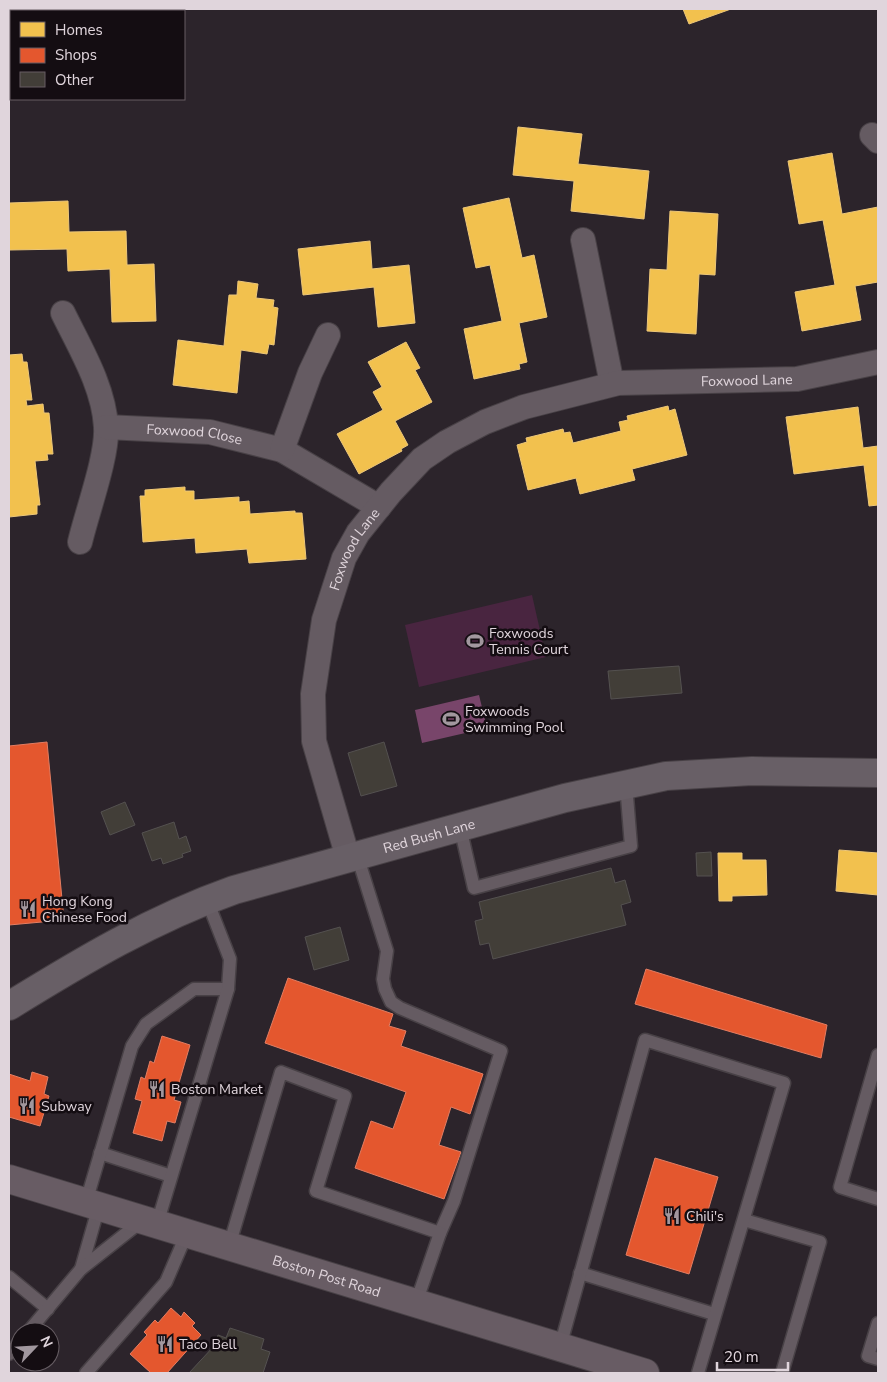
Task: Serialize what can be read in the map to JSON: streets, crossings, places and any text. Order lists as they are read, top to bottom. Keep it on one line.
{"streets":{"main road":["Boston Post Road"],"street":["Foxwood Lane","Foxwood Close","Red Bush Lane"]},"crossings":[["Foxwood Lane","Foxwood Close"],["Foxwood Lane","Red Bush Lane"]],"places":{"sports":["Foxwoods Tennis Court","Foxwoods Swimming Pool"],"restaurant":["Hong Kong Chinese Food","Boston Market","Subway","Chili's","Taco Bell"]},"legend":["Homes","Shops","Other"],"scale_bar":"20 m","north":"top right"}
